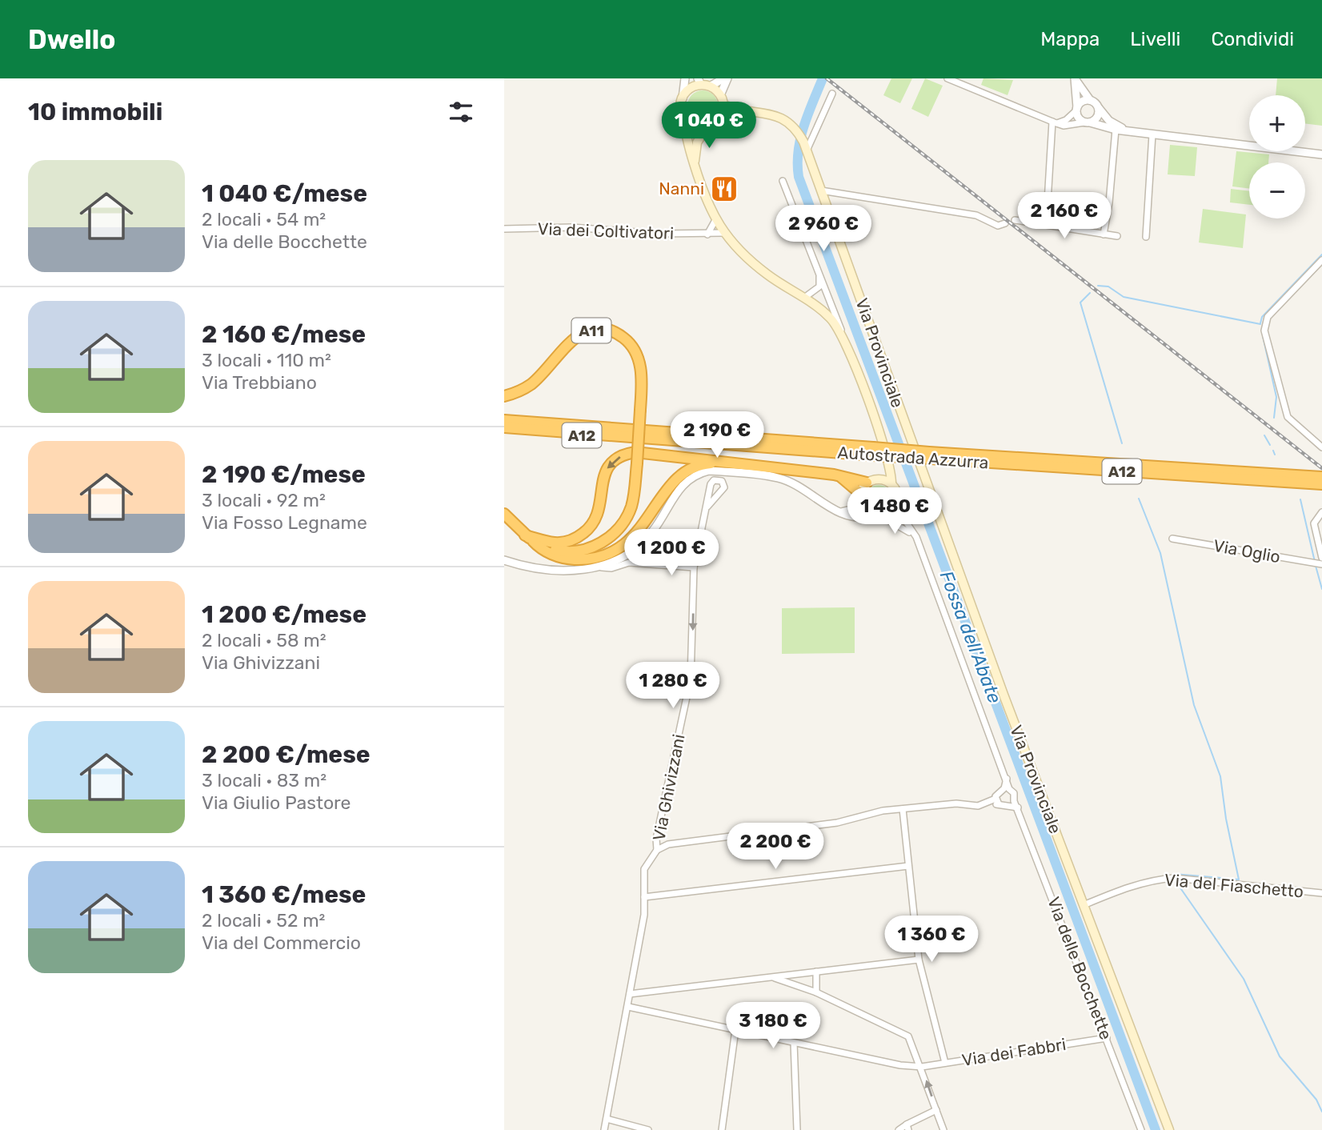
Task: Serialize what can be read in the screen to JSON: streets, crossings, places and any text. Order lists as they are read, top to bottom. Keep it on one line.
{"streets":{"highway":["A11","A12","Autostrada Azzurra"],"main road":["Via Provinciale"],"street":["Via dei Coltivatori","Via Oglio","Via Ghivizzani","Via del Fiaschetto","Via delle Bocchette","Via dei Fabbri"]},"crossings":[["Via Provinciale","Via del Fiaschetto"],["Via Ghivizzani","Via dei Fabbri"],["Via delle Bocchette","Via dei Fabbri"]],"one_way":["Via Ghivizzani"],"water":["Fossa dell'Abate"],"places":{"restaurant":["Nanni"]},"page":{"header":"Dwello","nav":["Mappa","Livelli","Condividi"],"heading":"10 immobili","map_buttons":["+","−"],"price":["1 040 €","2 160 €","2 960 €","2 190 €","1 480 €","1 200 €","1 280 €","2 200 €","1 360 €","3 180 €"],"list":[{"name":"1 040 €/mese","note":"2 locali · 54 m² · Via delle Bocchette"},{"name":"2 160 €/mese","note":"3 locali · 110 m² · Via Trebbiano"},{"name":"2 190 €/mese","note":"3 locali · 92 m² · Via Fosso Legname"},{"name":"1 200 €/mese","note":"2 locali · 58 m² · Via Ghivizzani"},{"name":"2 200 €/mese","note":"3 locali · 83 m² · Via Giulio Pastore"},{"name":"1 360 €/mese","note":"2 locali · 52 m² · Via del Commercio"}]}}
